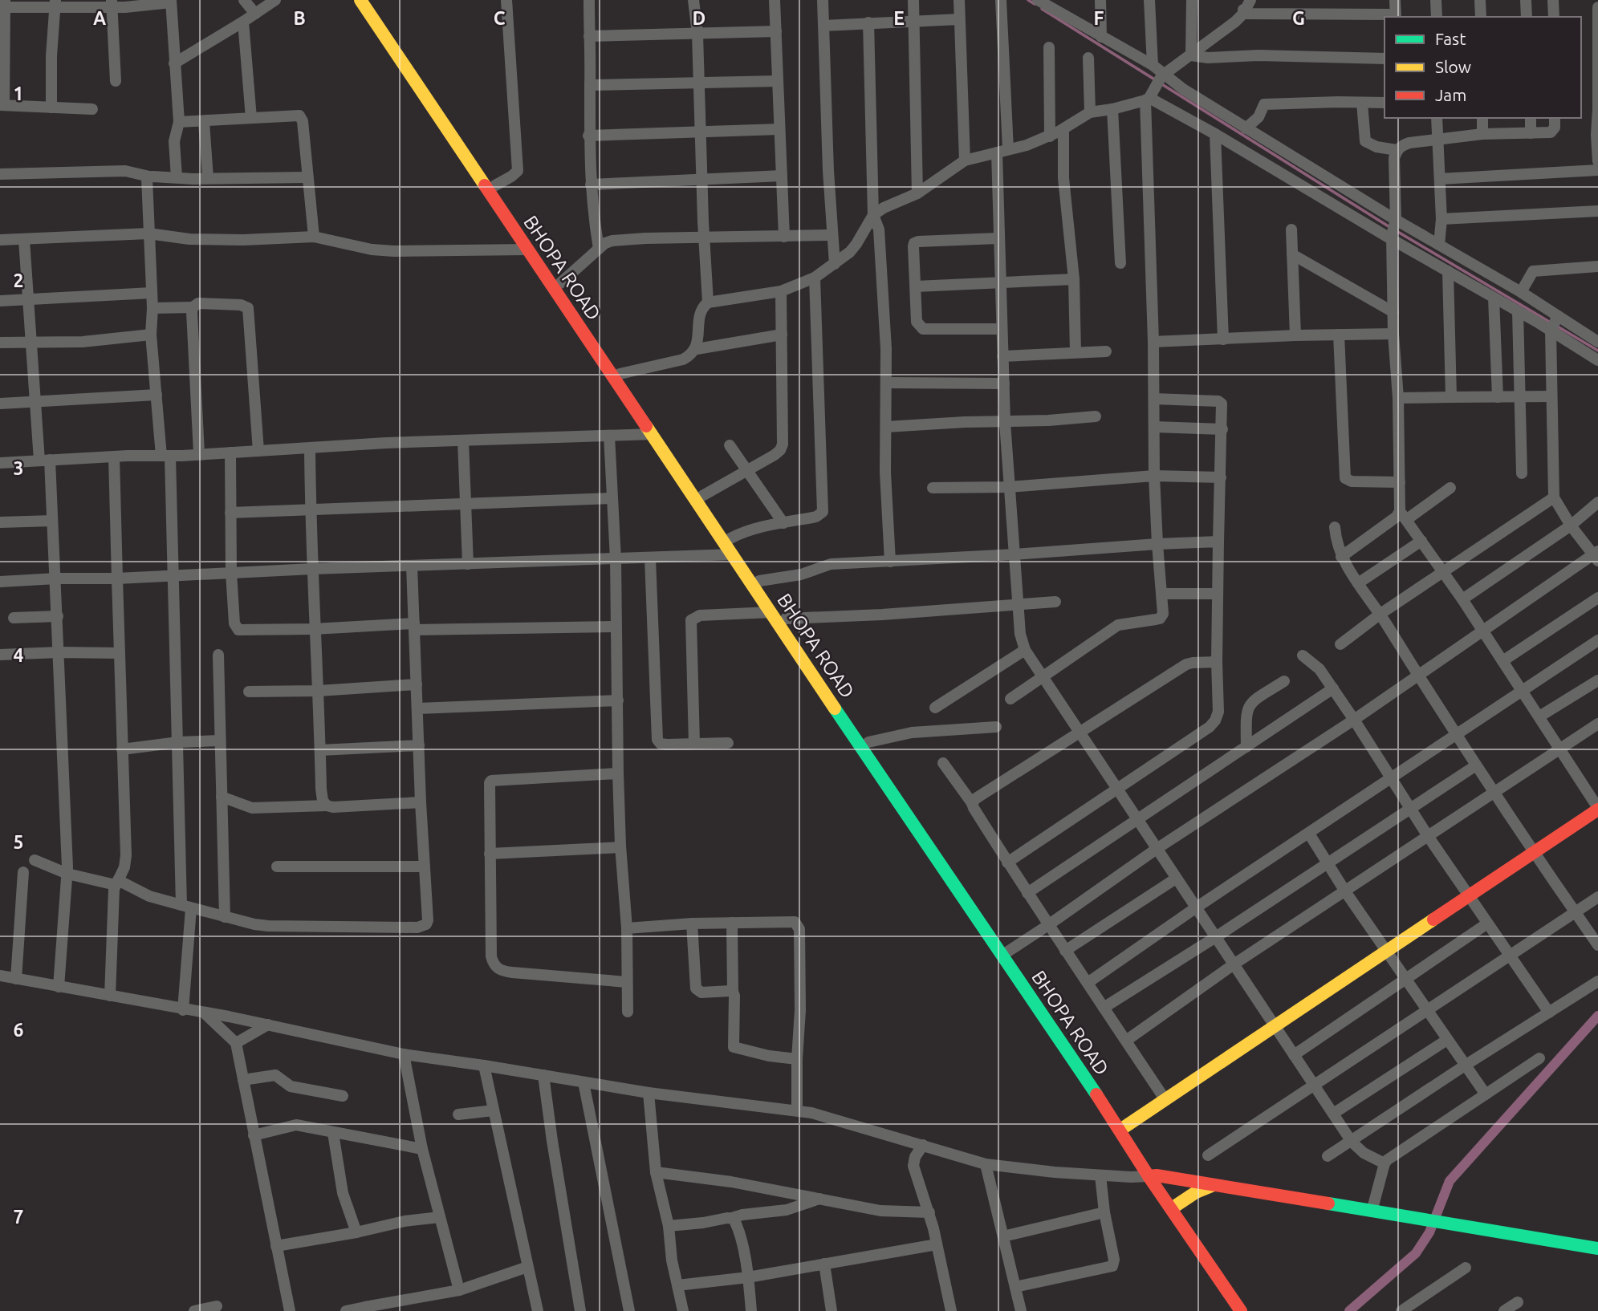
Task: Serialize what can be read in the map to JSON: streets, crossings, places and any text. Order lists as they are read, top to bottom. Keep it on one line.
{"streets":{"main road":["BHOPA ROAD"]},"legend":["Fast","Slow","Jam"],"grid":{"columns":["A","B","C","D","E","F","G"],"rows":["1","2","3","4","5","6","7"]}}
